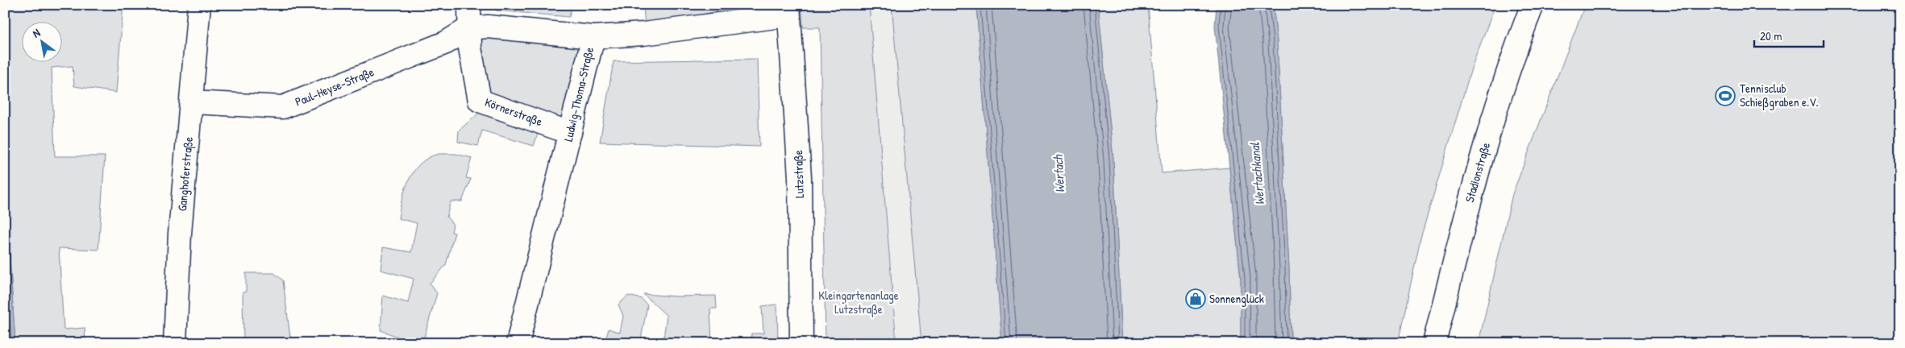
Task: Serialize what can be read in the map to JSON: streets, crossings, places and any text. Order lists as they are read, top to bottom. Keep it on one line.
{"streets":{"street":["Paul-Heyse-Straße","Ludwig-Thoma-Straße","Körnerstraße","Stadionstraße","Ganghoferstraße","Lutzstraße"]},"crossings":[["Paul-Heyse-Straße","Körnerstraße"],["Paul-Heyse-Straße","Ganghoferstraße"],["Ludwig-Thoma-Straße","Körnerstraße"],["Ludwig-Thoma-Straße","Lutzstraße"]],"water":["Wertach","Wertachkanal"],"parks":["Kleingartenanlage Lutzstraße"],"places":{"sports":["Tennisclub Schießgraben e.V."],"shop":["Sonnenglück"]},"scale_bar":"20 m","north":"top left"}
